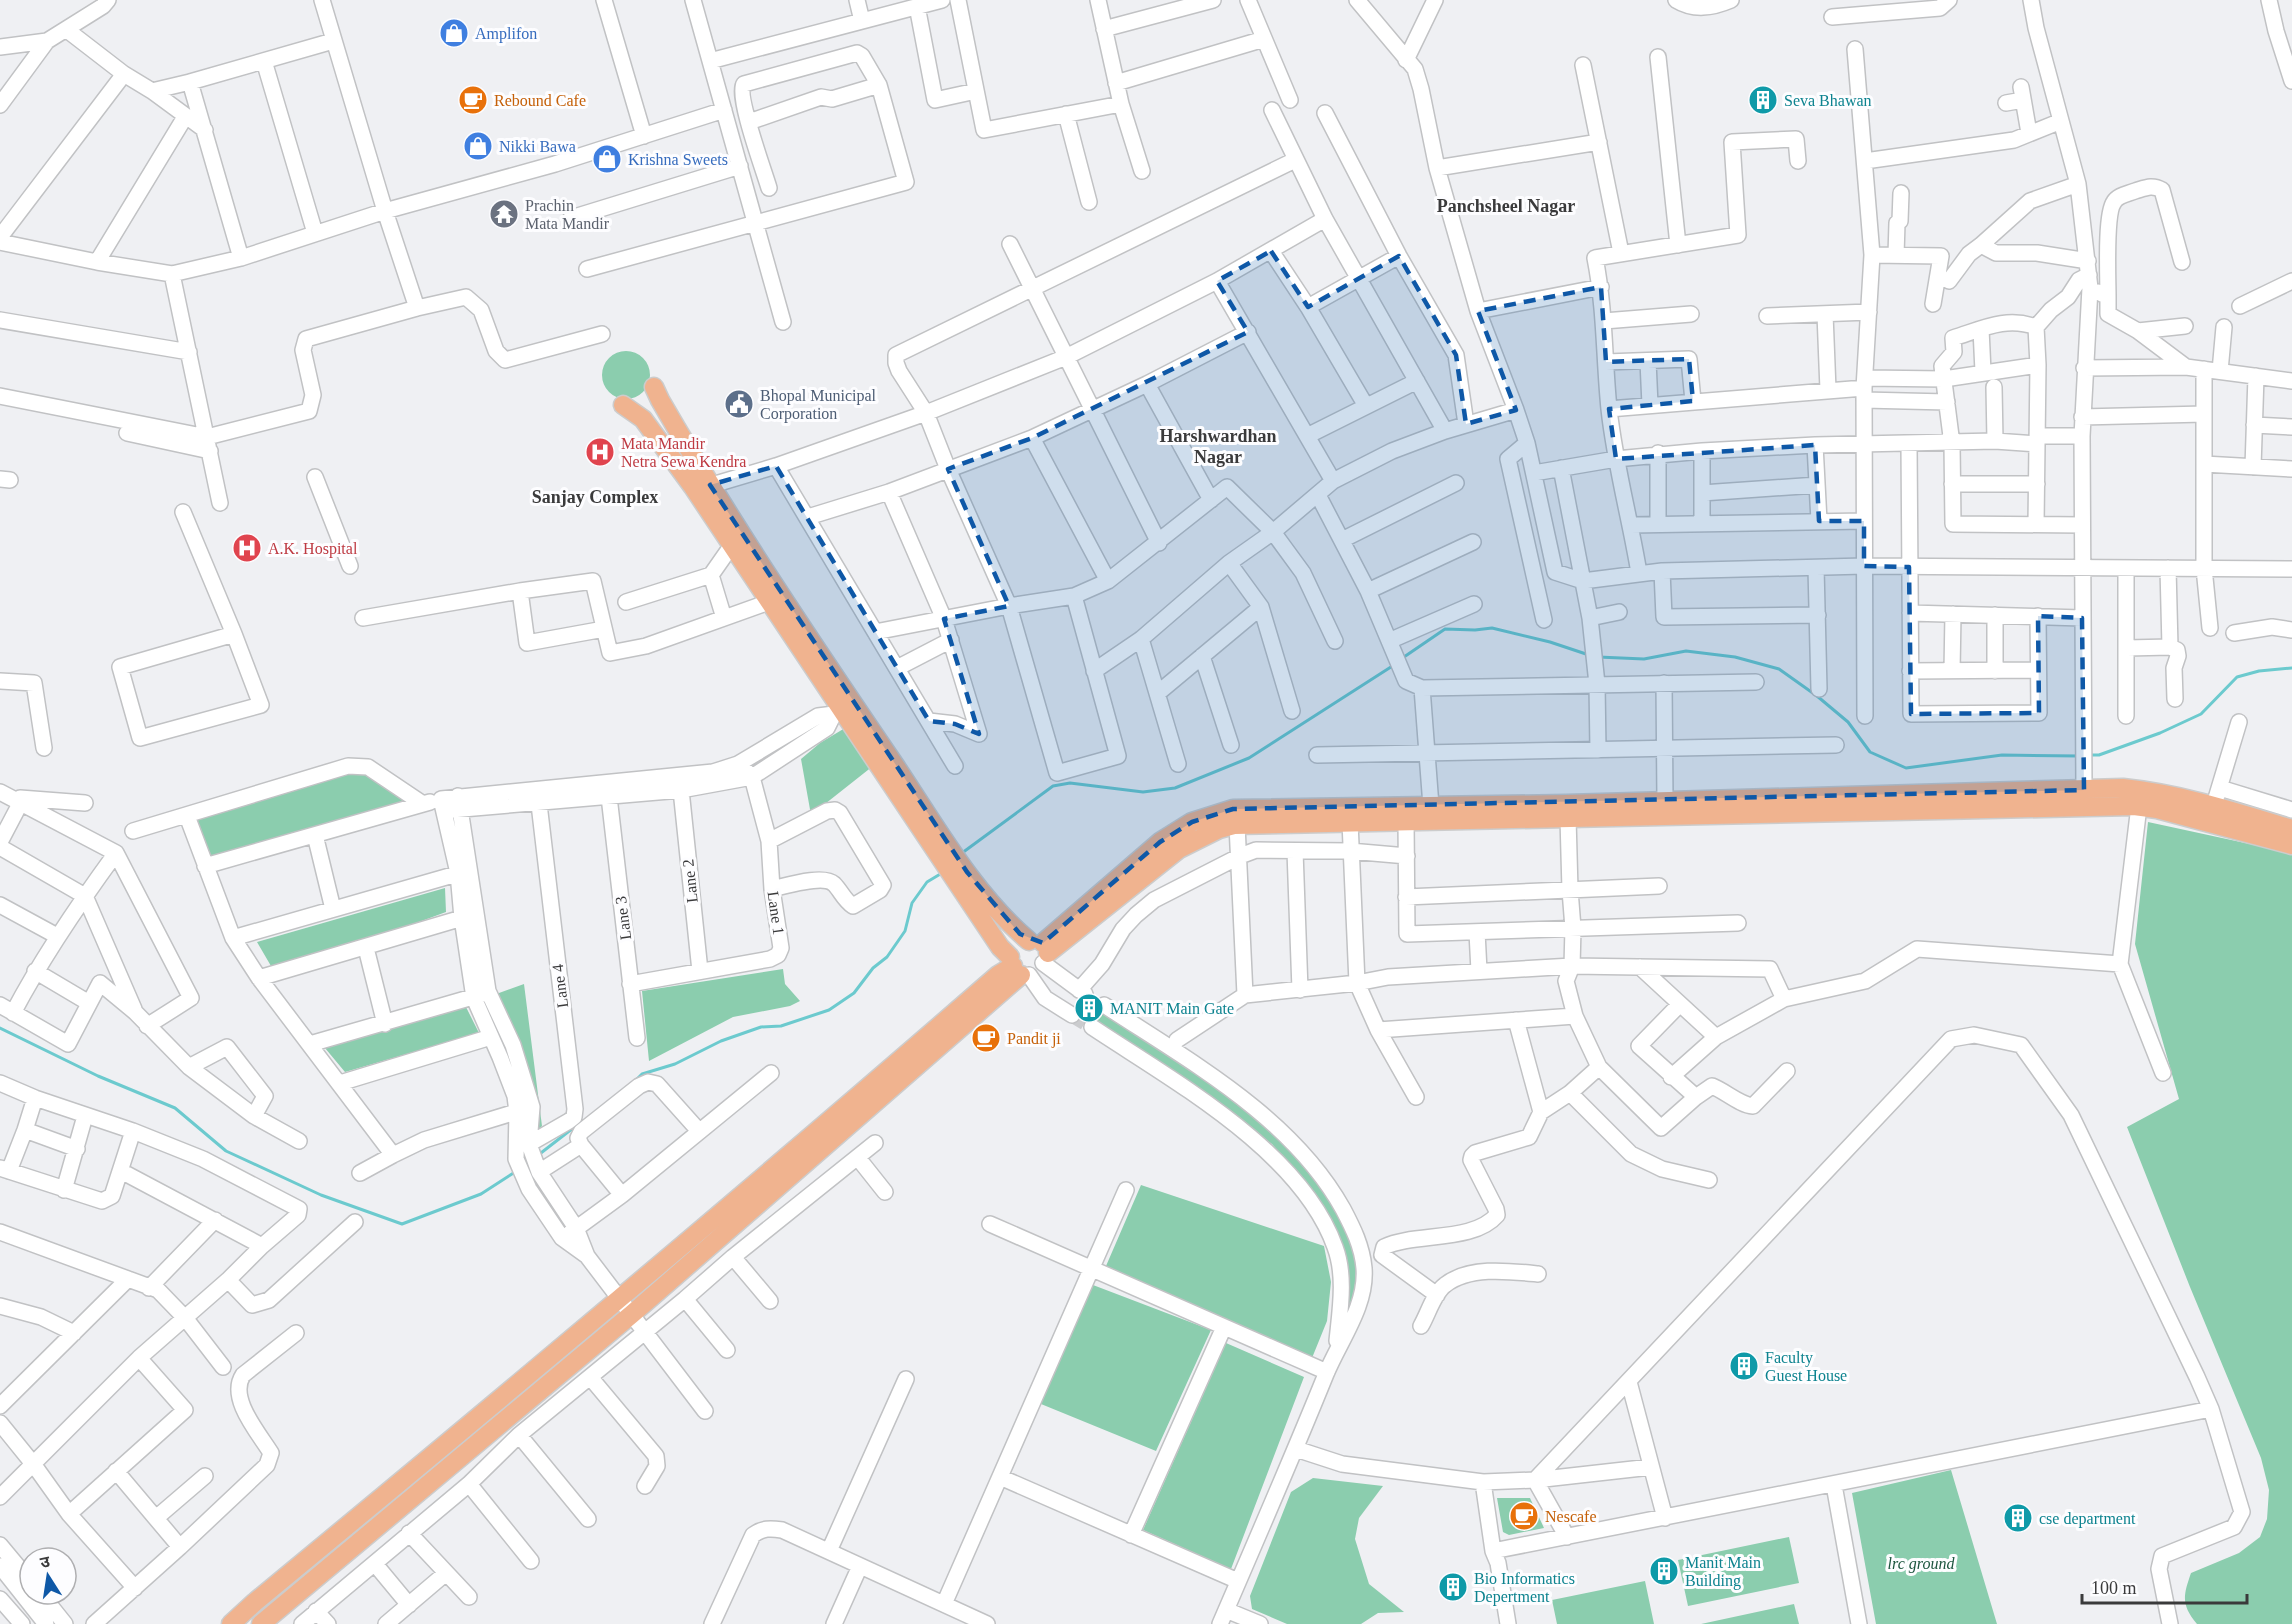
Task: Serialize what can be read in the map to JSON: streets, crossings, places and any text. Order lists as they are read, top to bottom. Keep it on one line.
{"streets":{"street":["Lane 2","Lane 1","Lane 3","Lane 4"]},"crossings":[["Lane 2","Lane 1"],["Lane 1","Lane 3"]],"districts":["Panchsheel Nagar","Harshwardhan Nagar","Sanjay Complex"],"parks":["lrc ground"],"places":{"shop":["Amplifon","Nikki Bawa","Krishna Sweets"],"cafe":["Rebound Cafe","Pandit ji","Nescafe"],"building":["Seva Bhawan","MANIT Main Gate","Faculty Guest House","cse department","Manit Main Building","Bio Informatics Depertment"],"temple":["Prachin Mata Mandir"],"public building":["Bhopal Municipal Corporation"],"hospital":["Mata Mandir Netra Sewa Kendra","A.K. Hospital"]},"scale_bar":"100 m","north":"top"}
